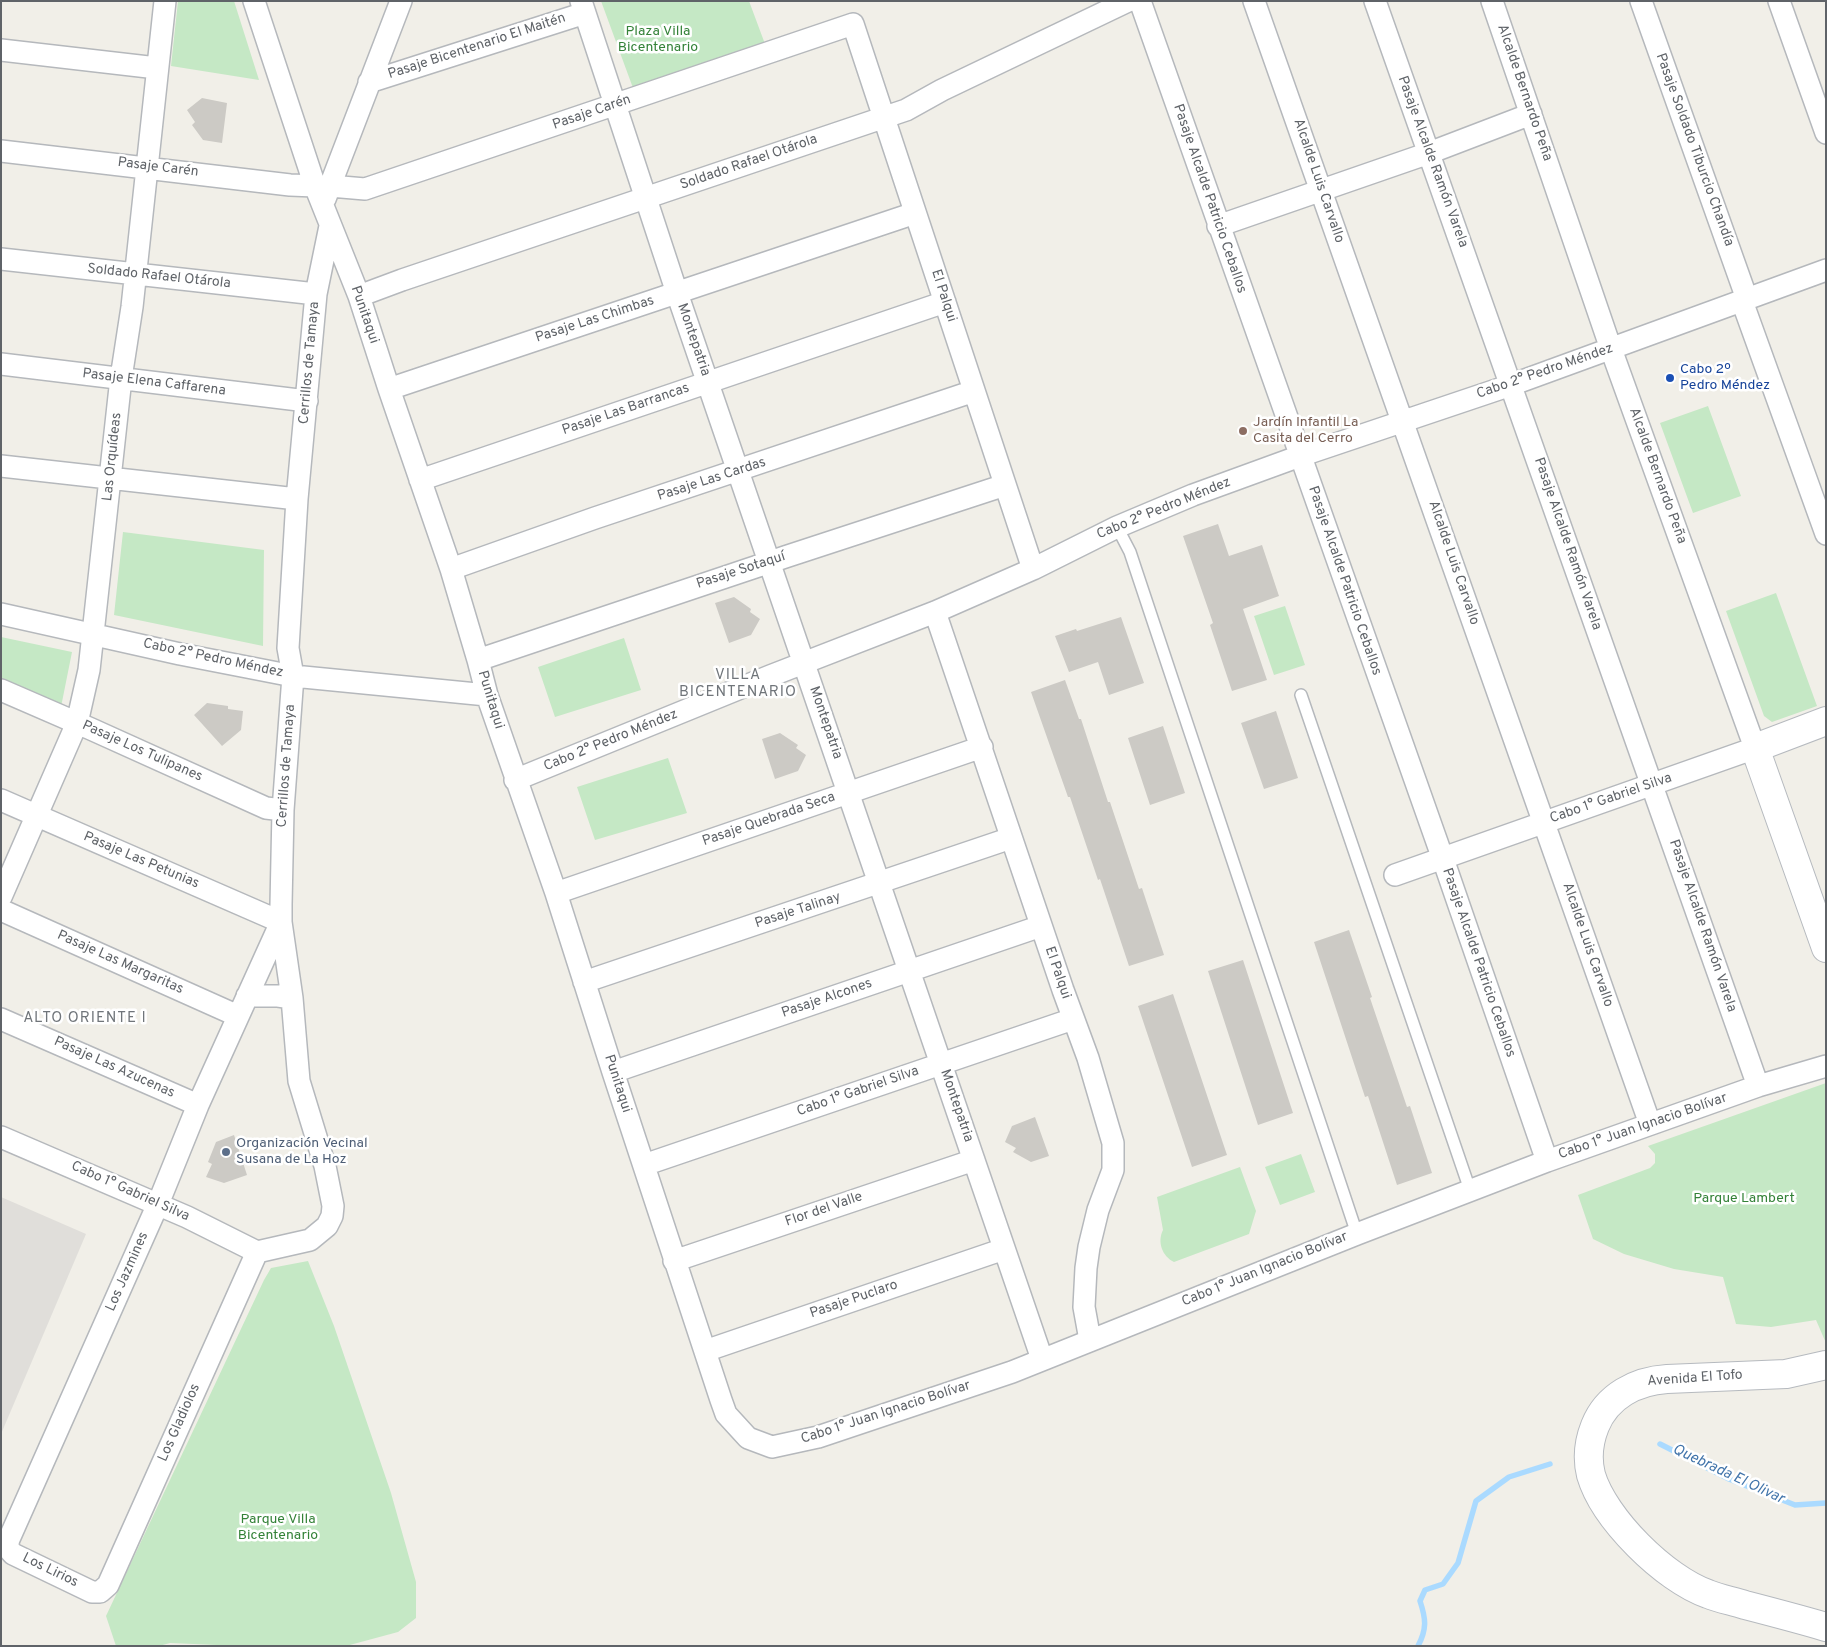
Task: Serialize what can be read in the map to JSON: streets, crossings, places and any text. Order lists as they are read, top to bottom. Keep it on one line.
{"streets":{"street":["Pasaje Bicentenario El Maitén","Alcalde Bernardo Peña","Pasaje Carén","Pasaje Soldado Tiburcio Chandía","Pasaje Alcalde Ramón Varela","Soldado Rafael Otárola","Alcalde Luis Carvallo","Pasaje Alcalde Patricio Ceballos","El Palqui","Punitaqui","Pasaje Las Chimbas","Montepatria","Cerrillos de Tamaya","Cabo 2° Pedro Méndez","Pasaje Elena Caffarena","Pasaje Las Barrancas","Las Orquídeas","Pasaje Las Cardas","Pasaje Sotaquí","Pasaje Los Tulipanes","Cabo 1° Gabriel Silva","Pasaje Quebrada Seca","Pasaje Las Petunias","Pasaje Talinay","Pasaje Las Margaritas","Pasaje Alcones","Pasaje Las Azucenas","Cabo 1° Juan Ignacio Bolívar","Flor del Valle","Los Jazmines","Pasaje Puclaro","Avenida El Tofo","Los Gladiolos","Los Lirios"]},"crossings":[["Pasaje Bicentenario El Maitén","Montepatria"],["Alcalde Bernardo Peña","Cabo 2° Pedro Méndez"],["Alcalde Bernardo Peña","Cabo 1° Gabriel Silva"],["Pasaje Carén","El Palqui"],["Pasaje Carén","Punitaqui"],["Pasaje Carén","Montepatria"],["Pasaje Carén","Las Orquídeas"],["Pasaje Soldado Tiburcio Chandía","Cabo 2° Pedro Méndez"],["Pasaje Alcalde Ramón Varela","Cabo 2° Pedro Méndez"],["Pasaje Alcalde Ramón Varela","Cabo 1° Gabriel Silva"],["Pasaje Alcalde Ramón Varela","Cabo 1° Juan Ignacio Bolívar"],["Soldado Rafael Otárola","El Palqui"],["Soldado Rafael Otárola","Punitaqui"],["Soldado Rafael Otárola","Montepatria"],["Soldado Rafael Otárola","Cerrillos de Tamaya"],["Soldado Rafael Otárola","Las Orquídeas"],["Alcalde Luis Carvallo","Cabo 2° Pedro Méndez"],["Alcalde Luis Carvallo","Cabo 1° Gabriel Silva"],["Alcalde Luis Carvallo","Cabo 1° Juan Ignacio Bolívar"],["Pasaje Alcalde Patricio Ceballos","Cabo 2° Pedro Méndez"],["Pasaje Alcalde Patricio Ceballos","Cabo 1° Gabriel Silva"],["Pasaje Alcalde Patricio Ceballos","Cabo 1° Juan Ignacio Bolívar"],["El Palqui","Pasaje Las Chimbas"],["El Palqui","Cabo 2° Pedro Méndez"],["El Palqui","Pasaje Las Barrancas"],["El Palqui","Pasaje Las Cardas"],["El Palqui","Pasaje Sotaquí"],["El Palqui","Cabo 1° Gabriel Silva"],["El Palqui","Pasaje Quebrada Seca"],["El Palqui","Pasaje Talinay"],["El Palqui","Pasaje Alcones"],["El Palqui","Cabo 1° Juan Ignacio Bolívar"],["Punitaqui","Pasaje Las Chimbas"],["Punitaqui","Cerrillos de Tamaya"],["Punitaqui","Cabo 2° Pedro Méndez"],["Punitaqui","Pasaje Las Barrancas"],["Punitaqui","Pasaje Las Cardas"],["Punitaqui","Pasaje Sotaquí"],["Punitaqui","Cabo 1° Gabriel Silva"],["Punitaqui","Pasaje Quebrada Seca"],["Punitaqui","Pasaje Talinay"],["Punitaqui","Pasaje Alcones"],["Punitaqui","Cabo 1° Juan Ignacio Bolívar"],["Punitaqui","Flor del Valle"],["Punitaqui","Pasaje Puclaro"],["Pasaje Las Chimbas","Montepatria"],["Montepatria","Cabo 2° Pedro Méndez"],["Montepatria","Pasaje Las Barrancas"],["Montepatria","Pasaje Las Cardas"],["Montepatria","Pasaje Sotaquí"],["Montepatria","Cabo 1° Gabriel Silva"],["Montepatria","Pasaje Quebrada Seca"],["Montepatria","Pasaje Talinay"],["Montepatria","Pasaje Alcones"],["Montepatria","Cabo 1° Juan Ignacio Bolívar"],["Montepatria","Flor del Valle"],["Montepatria","Pasaje Puclaro"],["Cerrillos de Tamaya","Cabo 2° Pedro Méndez"],["Cerrillos de Tamaya","Pasaje Elena Caffarena"],["Cerrillos de Tamaya","Pasaje Los Tulipanes"],["Cerrillos de Tamaya","Cabo 1° Gabriel Silva"],["Cerrillos de Tamaya","Pasaje Las Petunias"],["Cerrillos de Tamaya","Los Jazmines"],["Cerrillos de Tamaya","Los Gladiolos"],["Cabo 2° Pedro Méndez","Las Orquídeas"],["Pasaje Elena Caffarena","Las Orquídeas"],["Las Orquídeas","Pasaje Los Tulipanes"],["Las Orquídeas","Pasaje Las Petunias"],["Cabo 1° Gabriel Silva","Los Jazmines"],["Cabo 1° Gabriel Silva","Los Gladiolos"],["Pasaje Las Petunias","Los Jazmines"],["Pasaje Las Margaritas","Los Jazmines"],["Pasaje Las Azucenas","Los Jazmines"],["Los Jazmines","Los Lirios"],["Los Gladiolos","Los Lirios"]],"districts":["VILLA BICENTENARIO","ALTO ORIENTE I"],"water":["Quebrada El Olivar"],"parks":["Plaza Villa Bicentenario","Parque Lambert","Parque Villa Bicentenario"],"places":["Cabo 2º Pedro Méndez","Jardín Infantil La Casita del Cerro","Organización Vecinal Susana de La Hoz"]}
